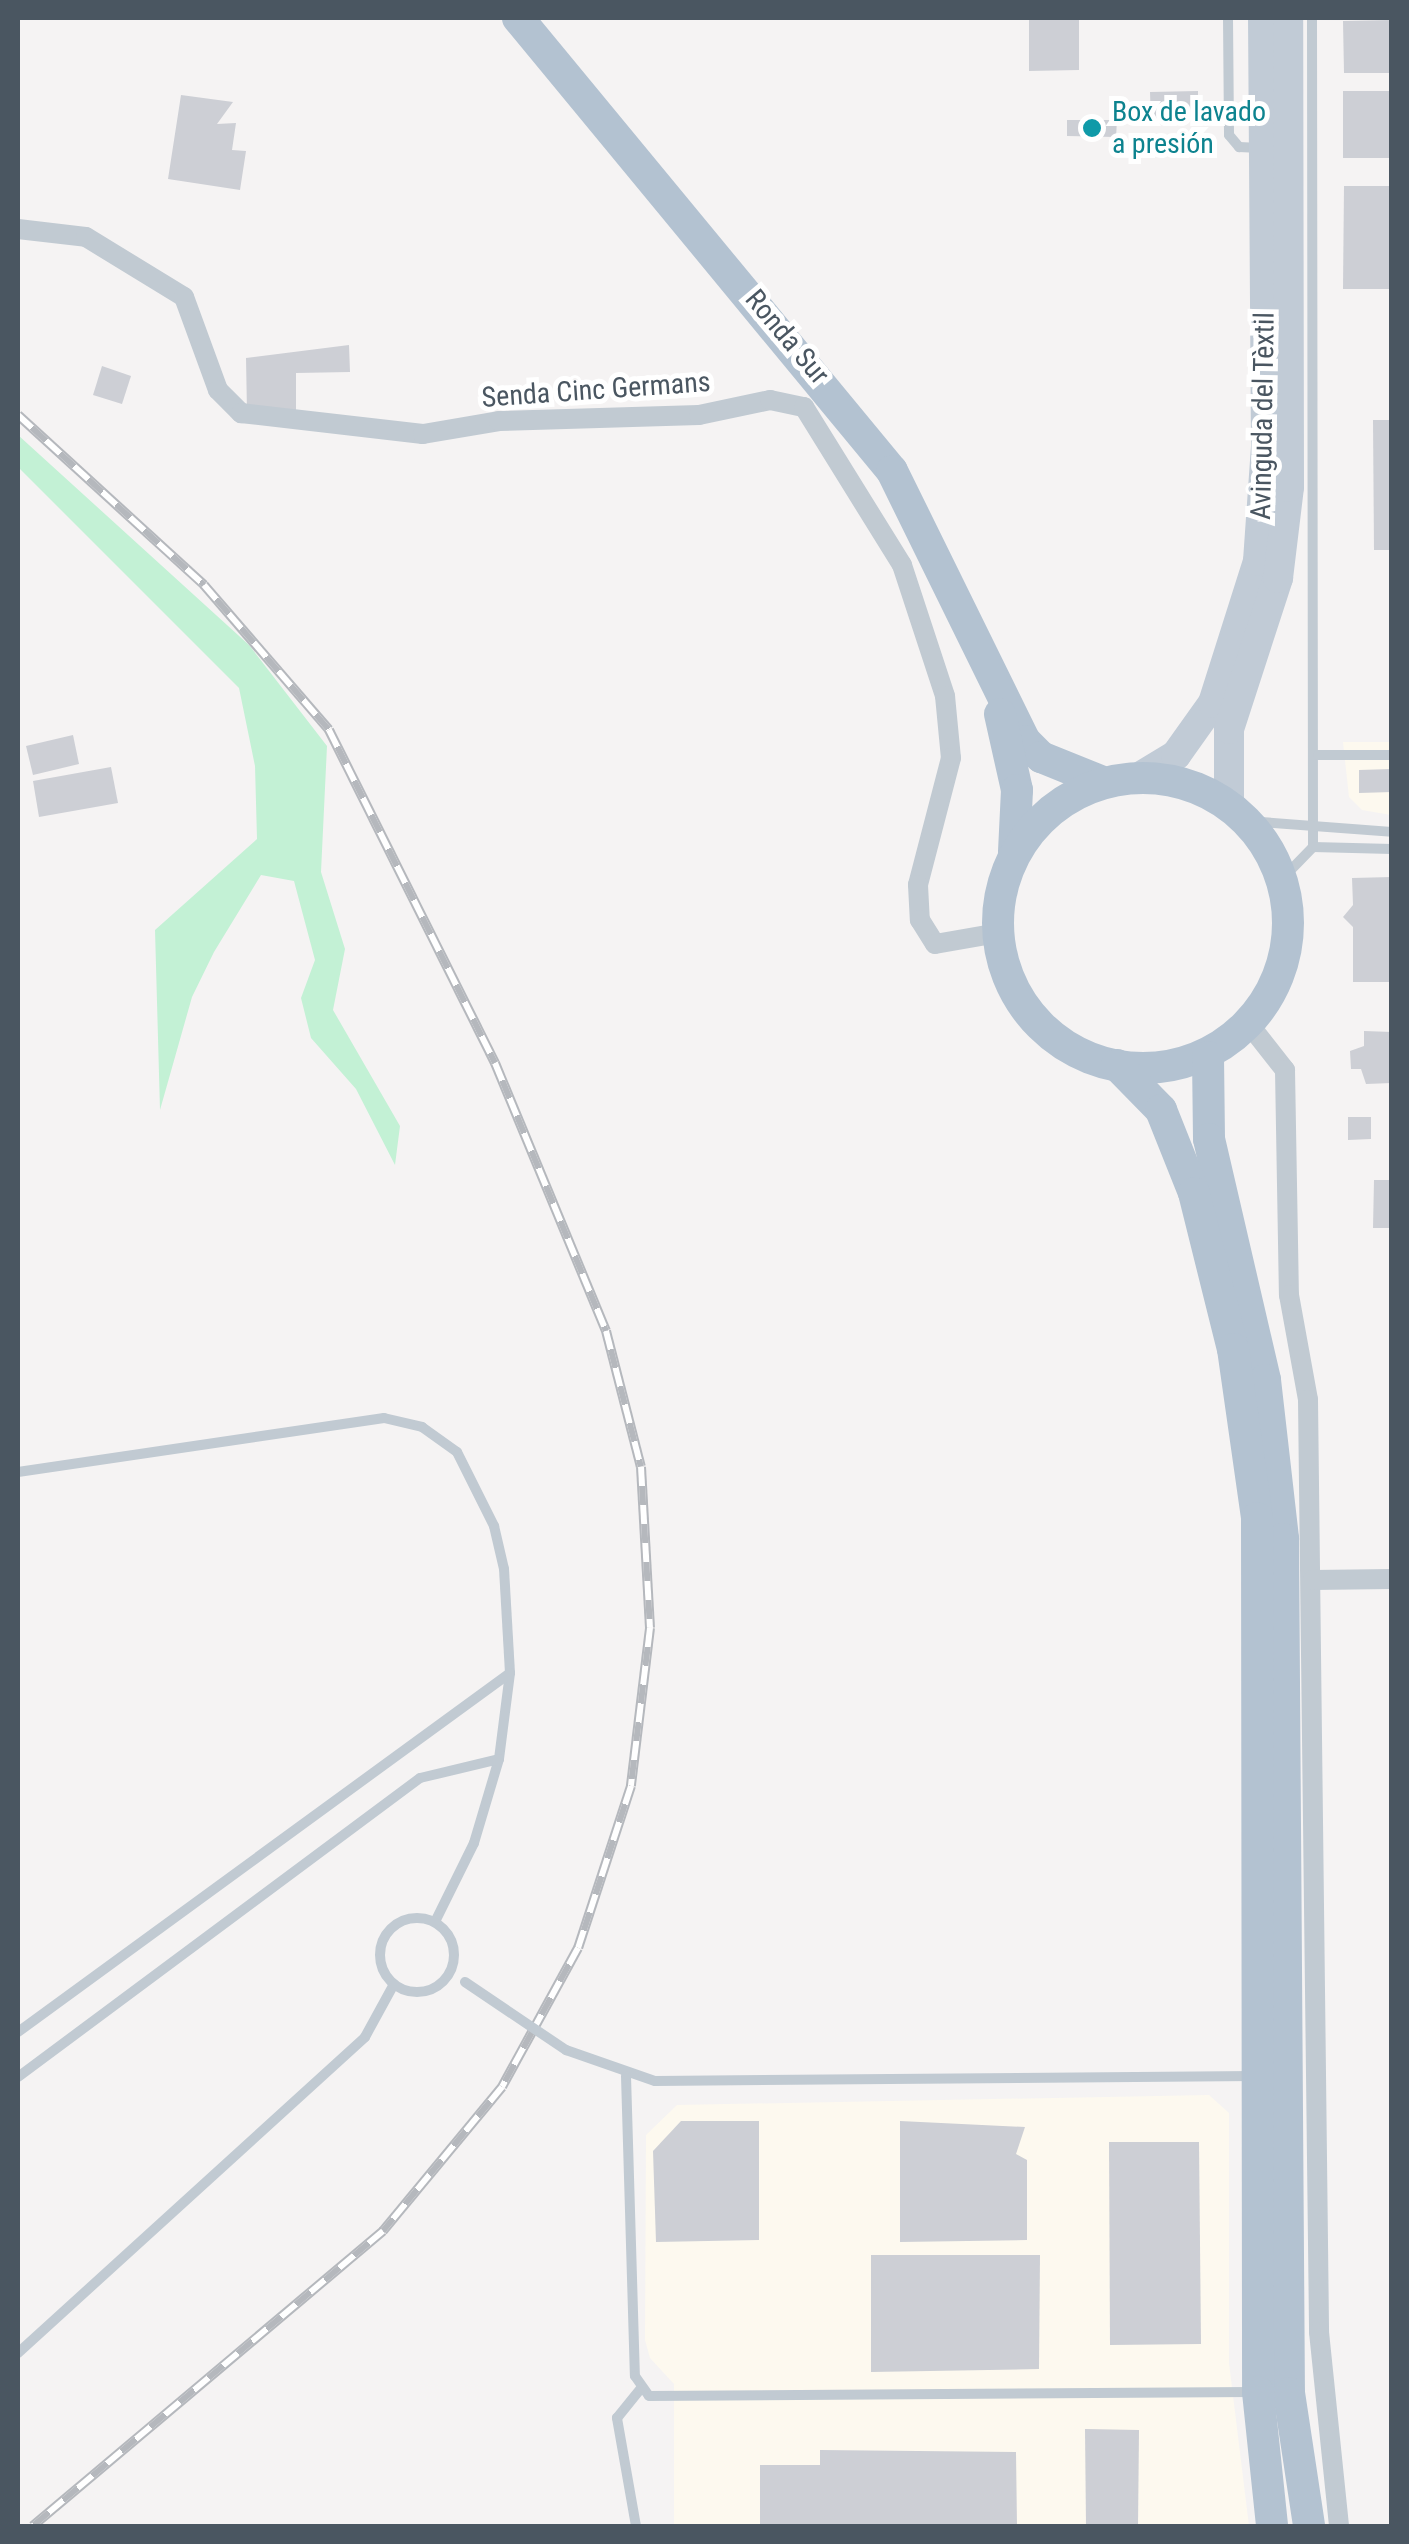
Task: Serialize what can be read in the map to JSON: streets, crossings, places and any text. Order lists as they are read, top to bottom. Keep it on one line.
{"streets":{"main road":["Ronda Sur"],"street":["Senda Cinc Germans","Avinguda del Tèxtil"]},"crossings":[["Ronda Sur","Senda Cinc Germans"],["Ronda Sur","Avinguda del Tèxtil"],["Senda Cinc Germans","Avinguda del Tèxtil"]],"places":["Box de lavado a presión"]}
